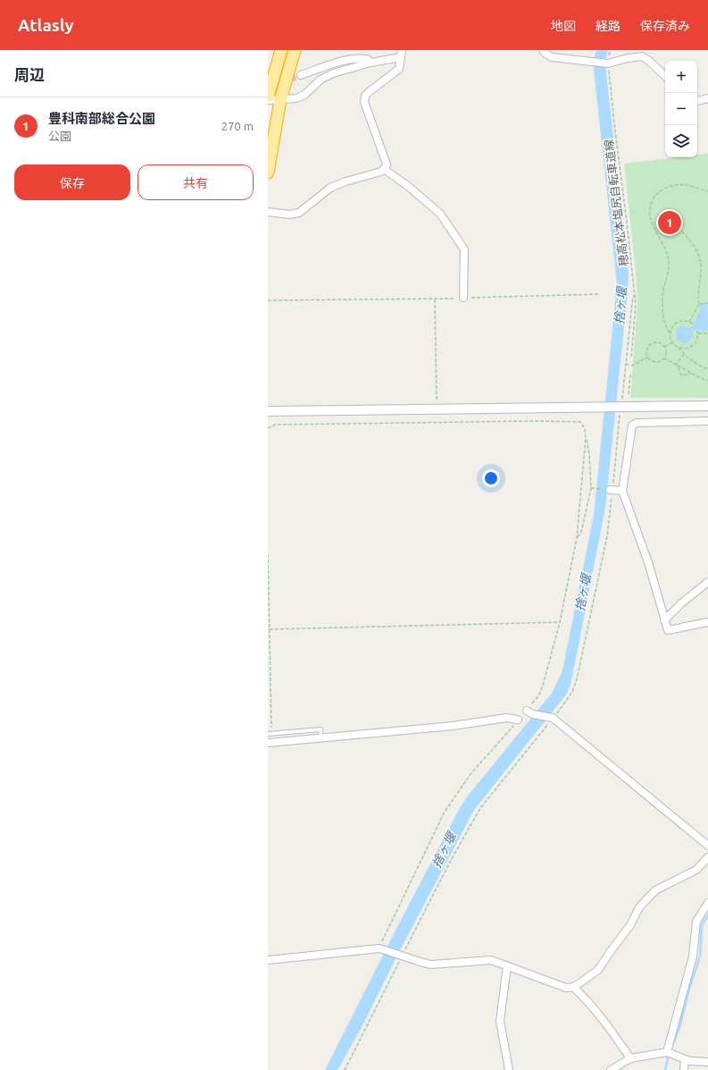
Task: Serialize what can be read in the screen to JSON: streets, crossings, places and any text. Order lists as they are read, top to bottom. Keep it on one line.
{"streets":{"path":["穂高松本塩尻自転車道線"]},"water":["捨ヶ堰"],"page":{"header":"Atlasly","nav":["地図","経路","保存済み"],"heading":"周辺","map_buttons":["+","−"],"list":[{"mark":"1","name":"豊科南部総合公園","note":"公園","value":"270 m"}],"buttons":["保存","共有"],"pins":"1"}}
